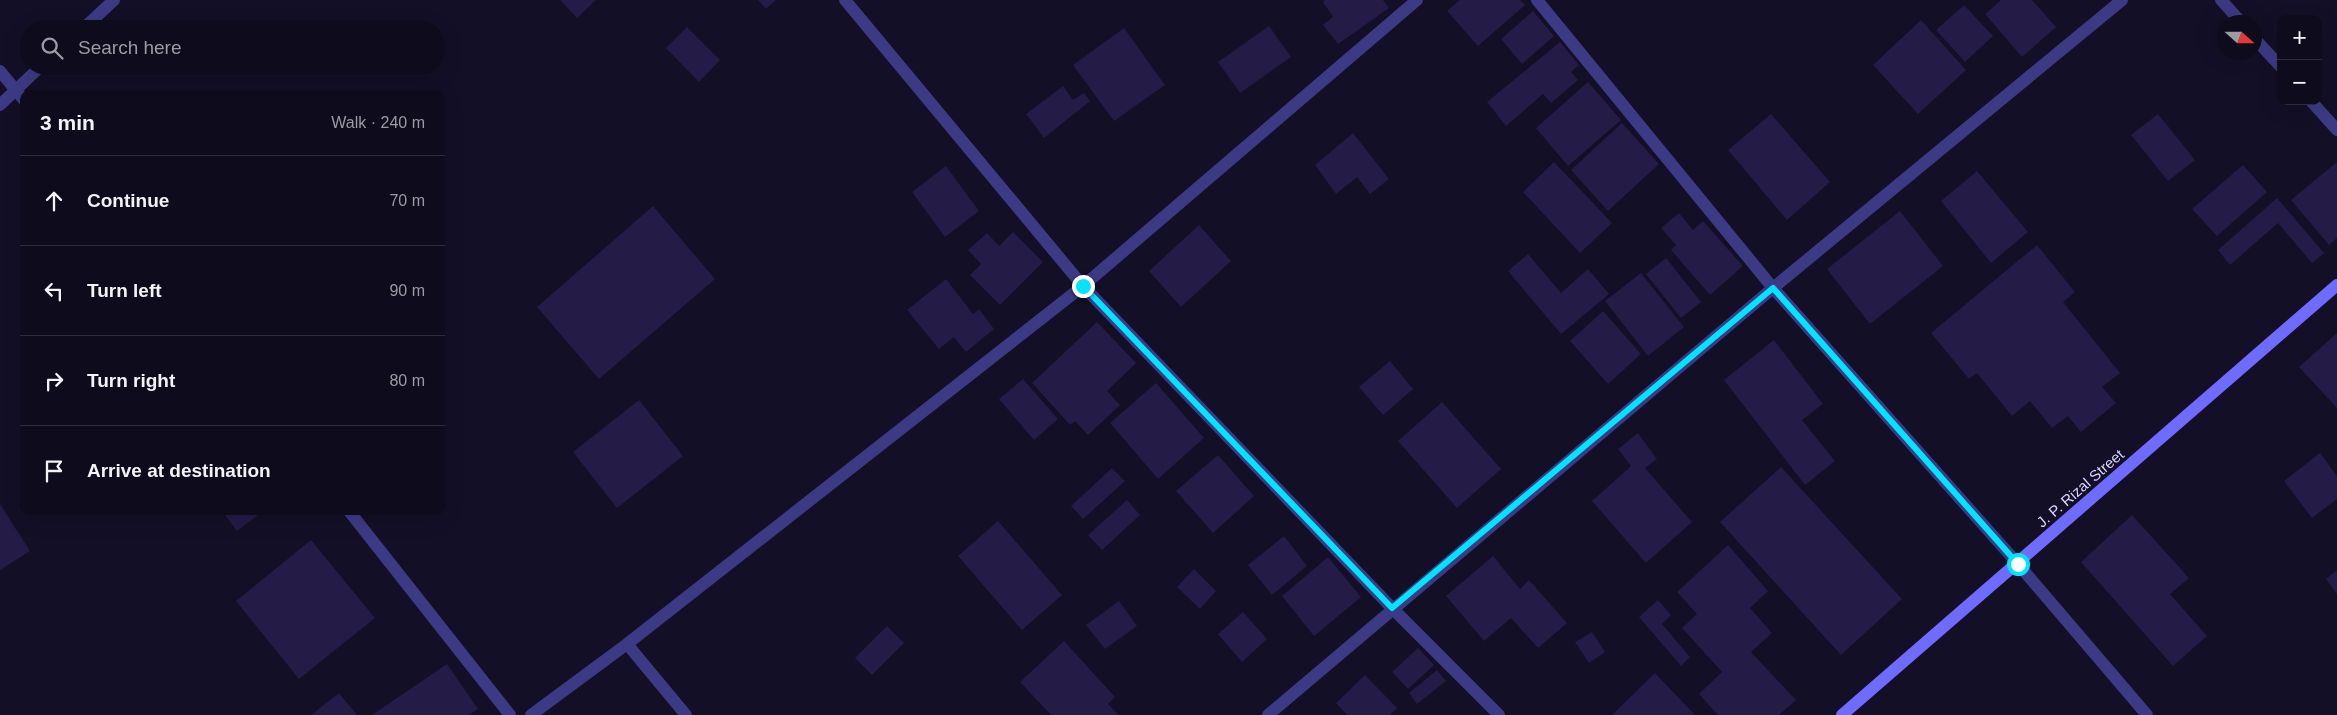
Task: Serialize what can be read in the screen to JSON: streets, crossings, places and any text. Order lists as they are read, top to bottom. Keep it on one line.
{"streets":{"main road":["J. P. Rizal Street"]},"north":"right","page":{"map_buttons":["+","−"],"search":"Search here","heading":["3 min","Walk · 240 m"],"list":[["Continue","70 m"],["Turn left","90 m"],["Turn right","80 m"],"Arrive at destination"]}}
